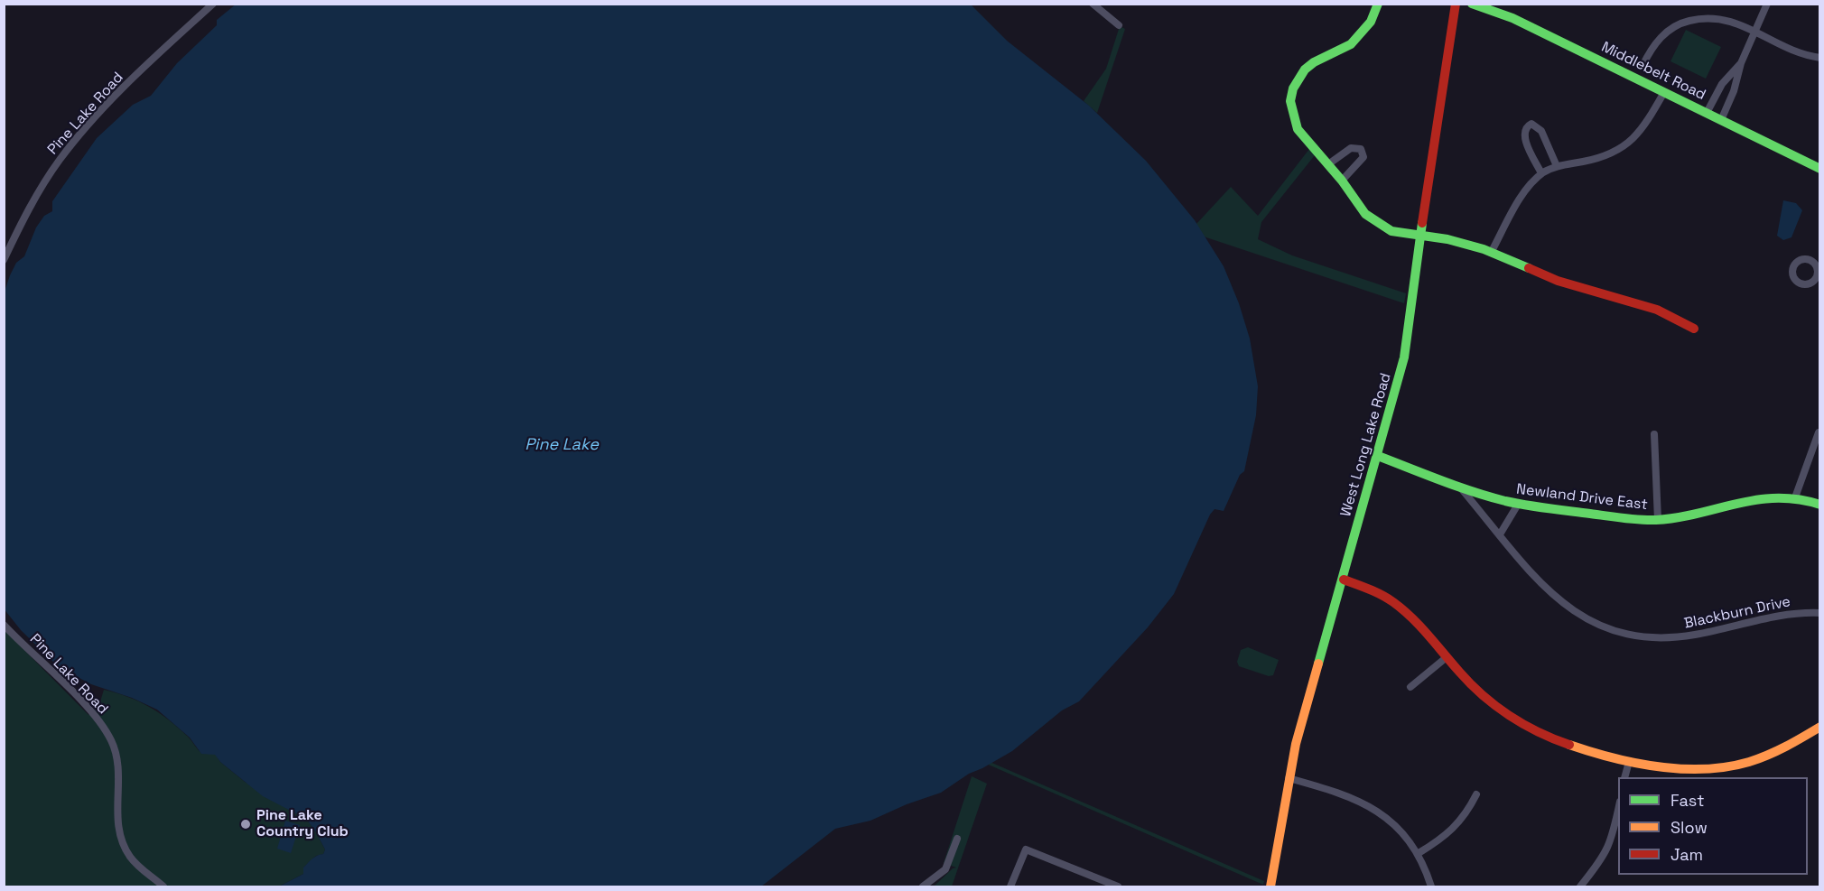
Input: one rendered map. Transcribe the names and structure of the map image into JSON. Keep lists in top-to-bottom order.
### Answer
{
  "streets": {
    "street": [
      "Middlebelt Road",
      "Pine Lake Road",
      "West Long Lake Road",
      "Newland Drive East",
      "Blackburn Drive"
    ]
  },
  "crossings": [
    ["West Long Lake Road", "Newland Drive East"],
    ["Newland Drive East", "Blackburn Drive"]
  ],
  "water": ["Pine Lake"],
  "places": ["Pine Lake Country Club"],
  "legend": ["Fast", "Slow", "Jam"]
}
